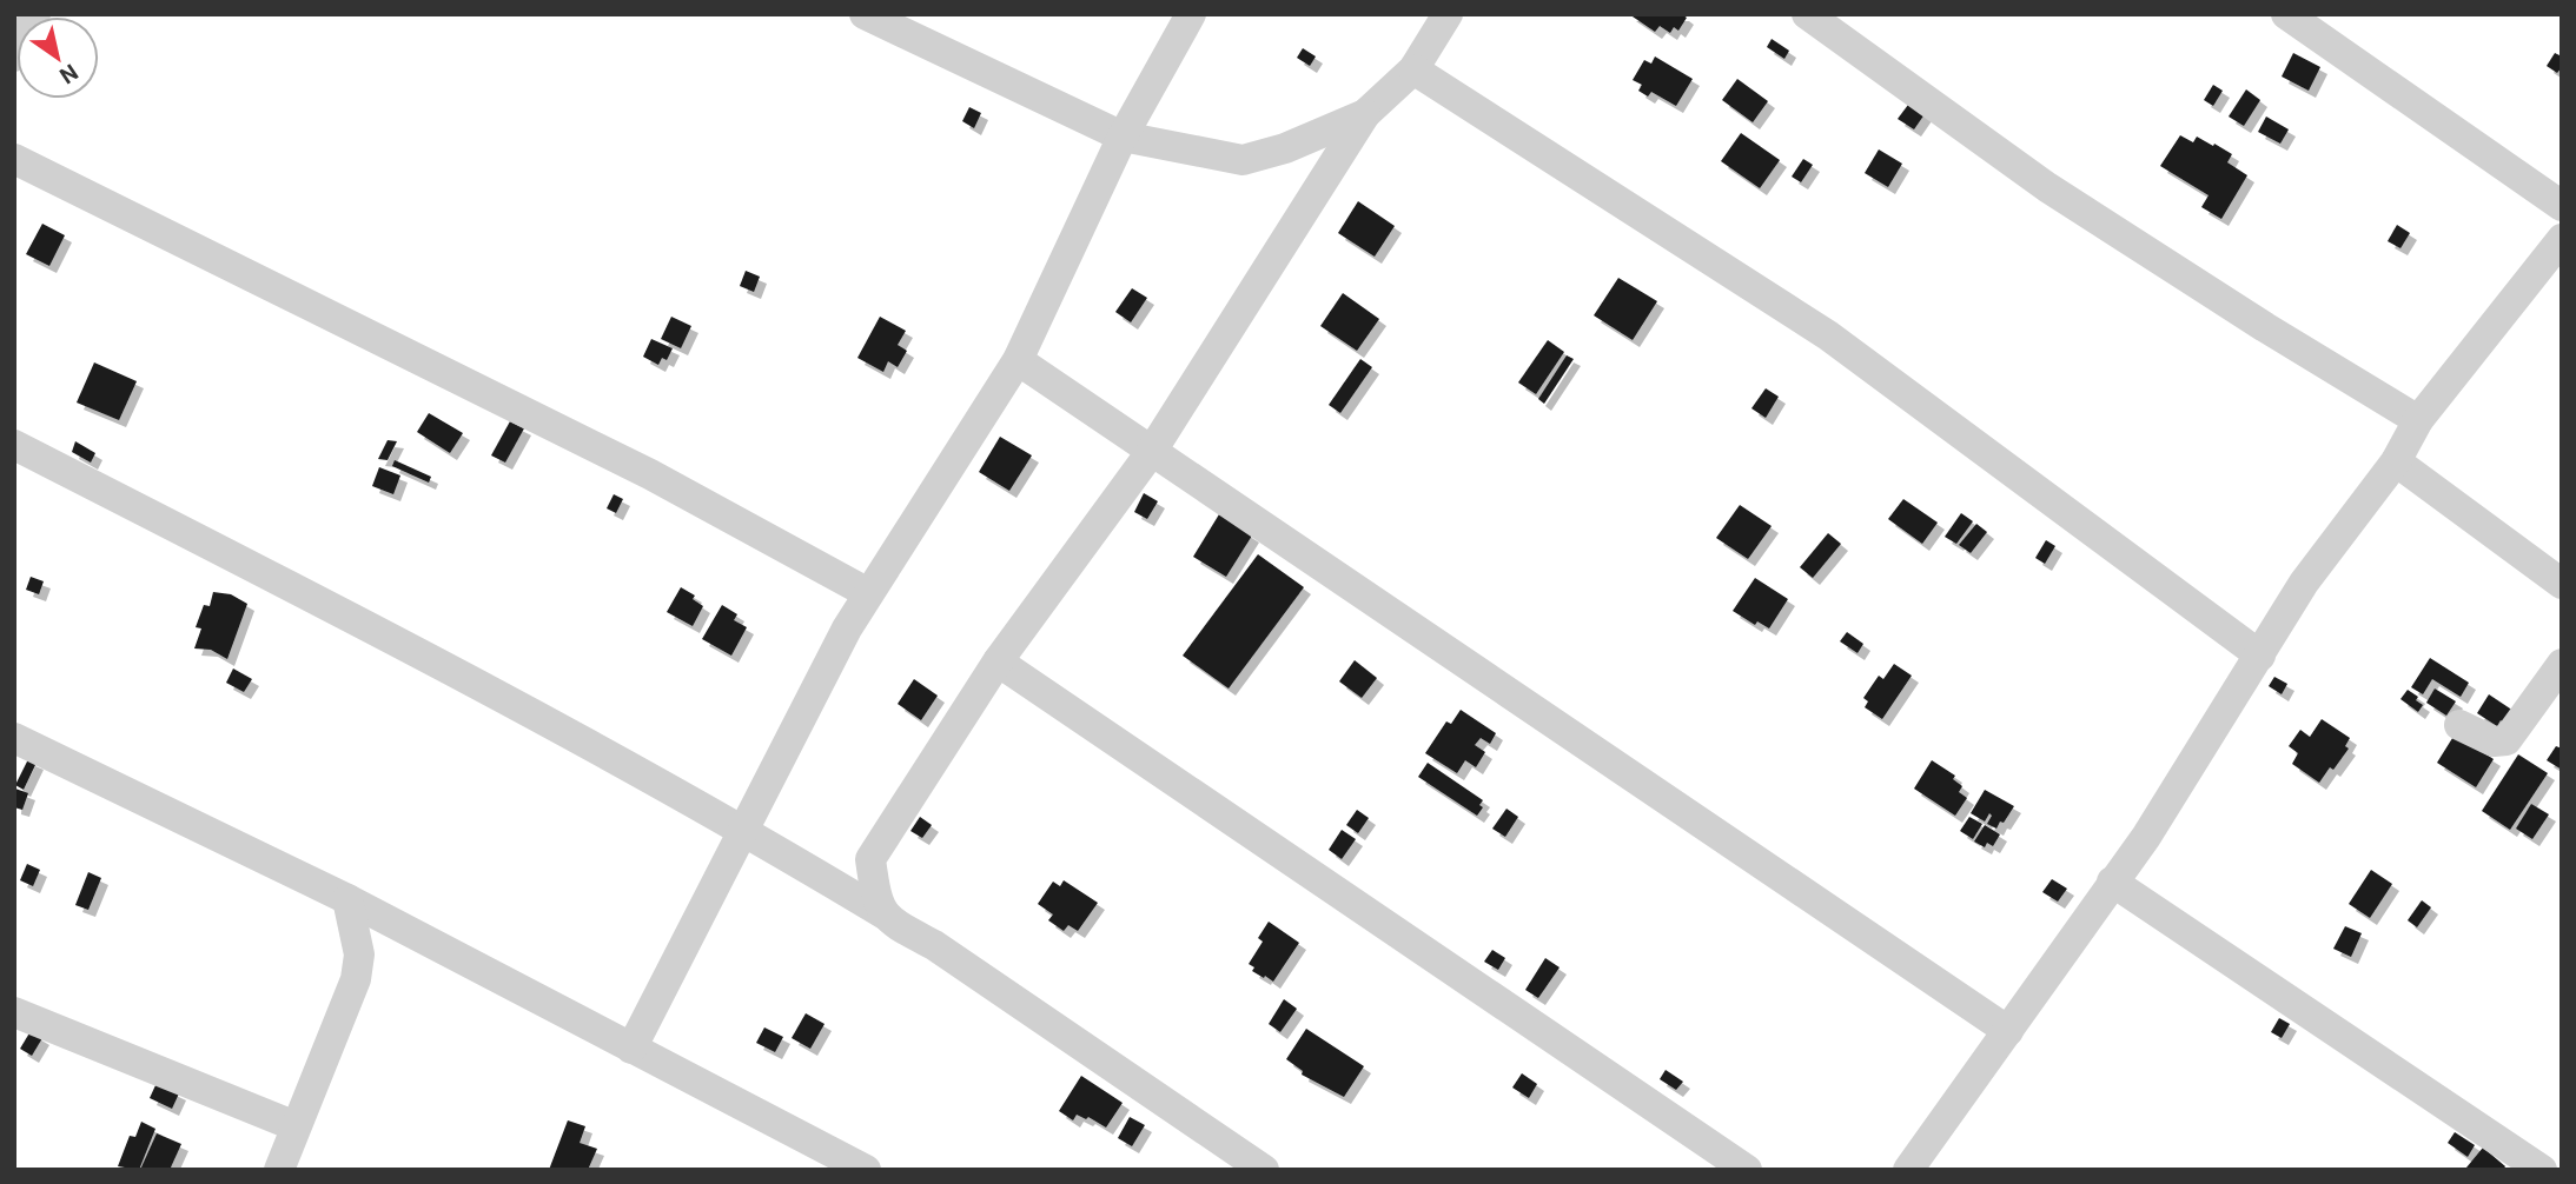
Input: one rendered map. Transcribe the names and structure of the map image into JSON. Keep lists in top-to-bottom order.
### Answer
{
  "north": "bottom right"
}
